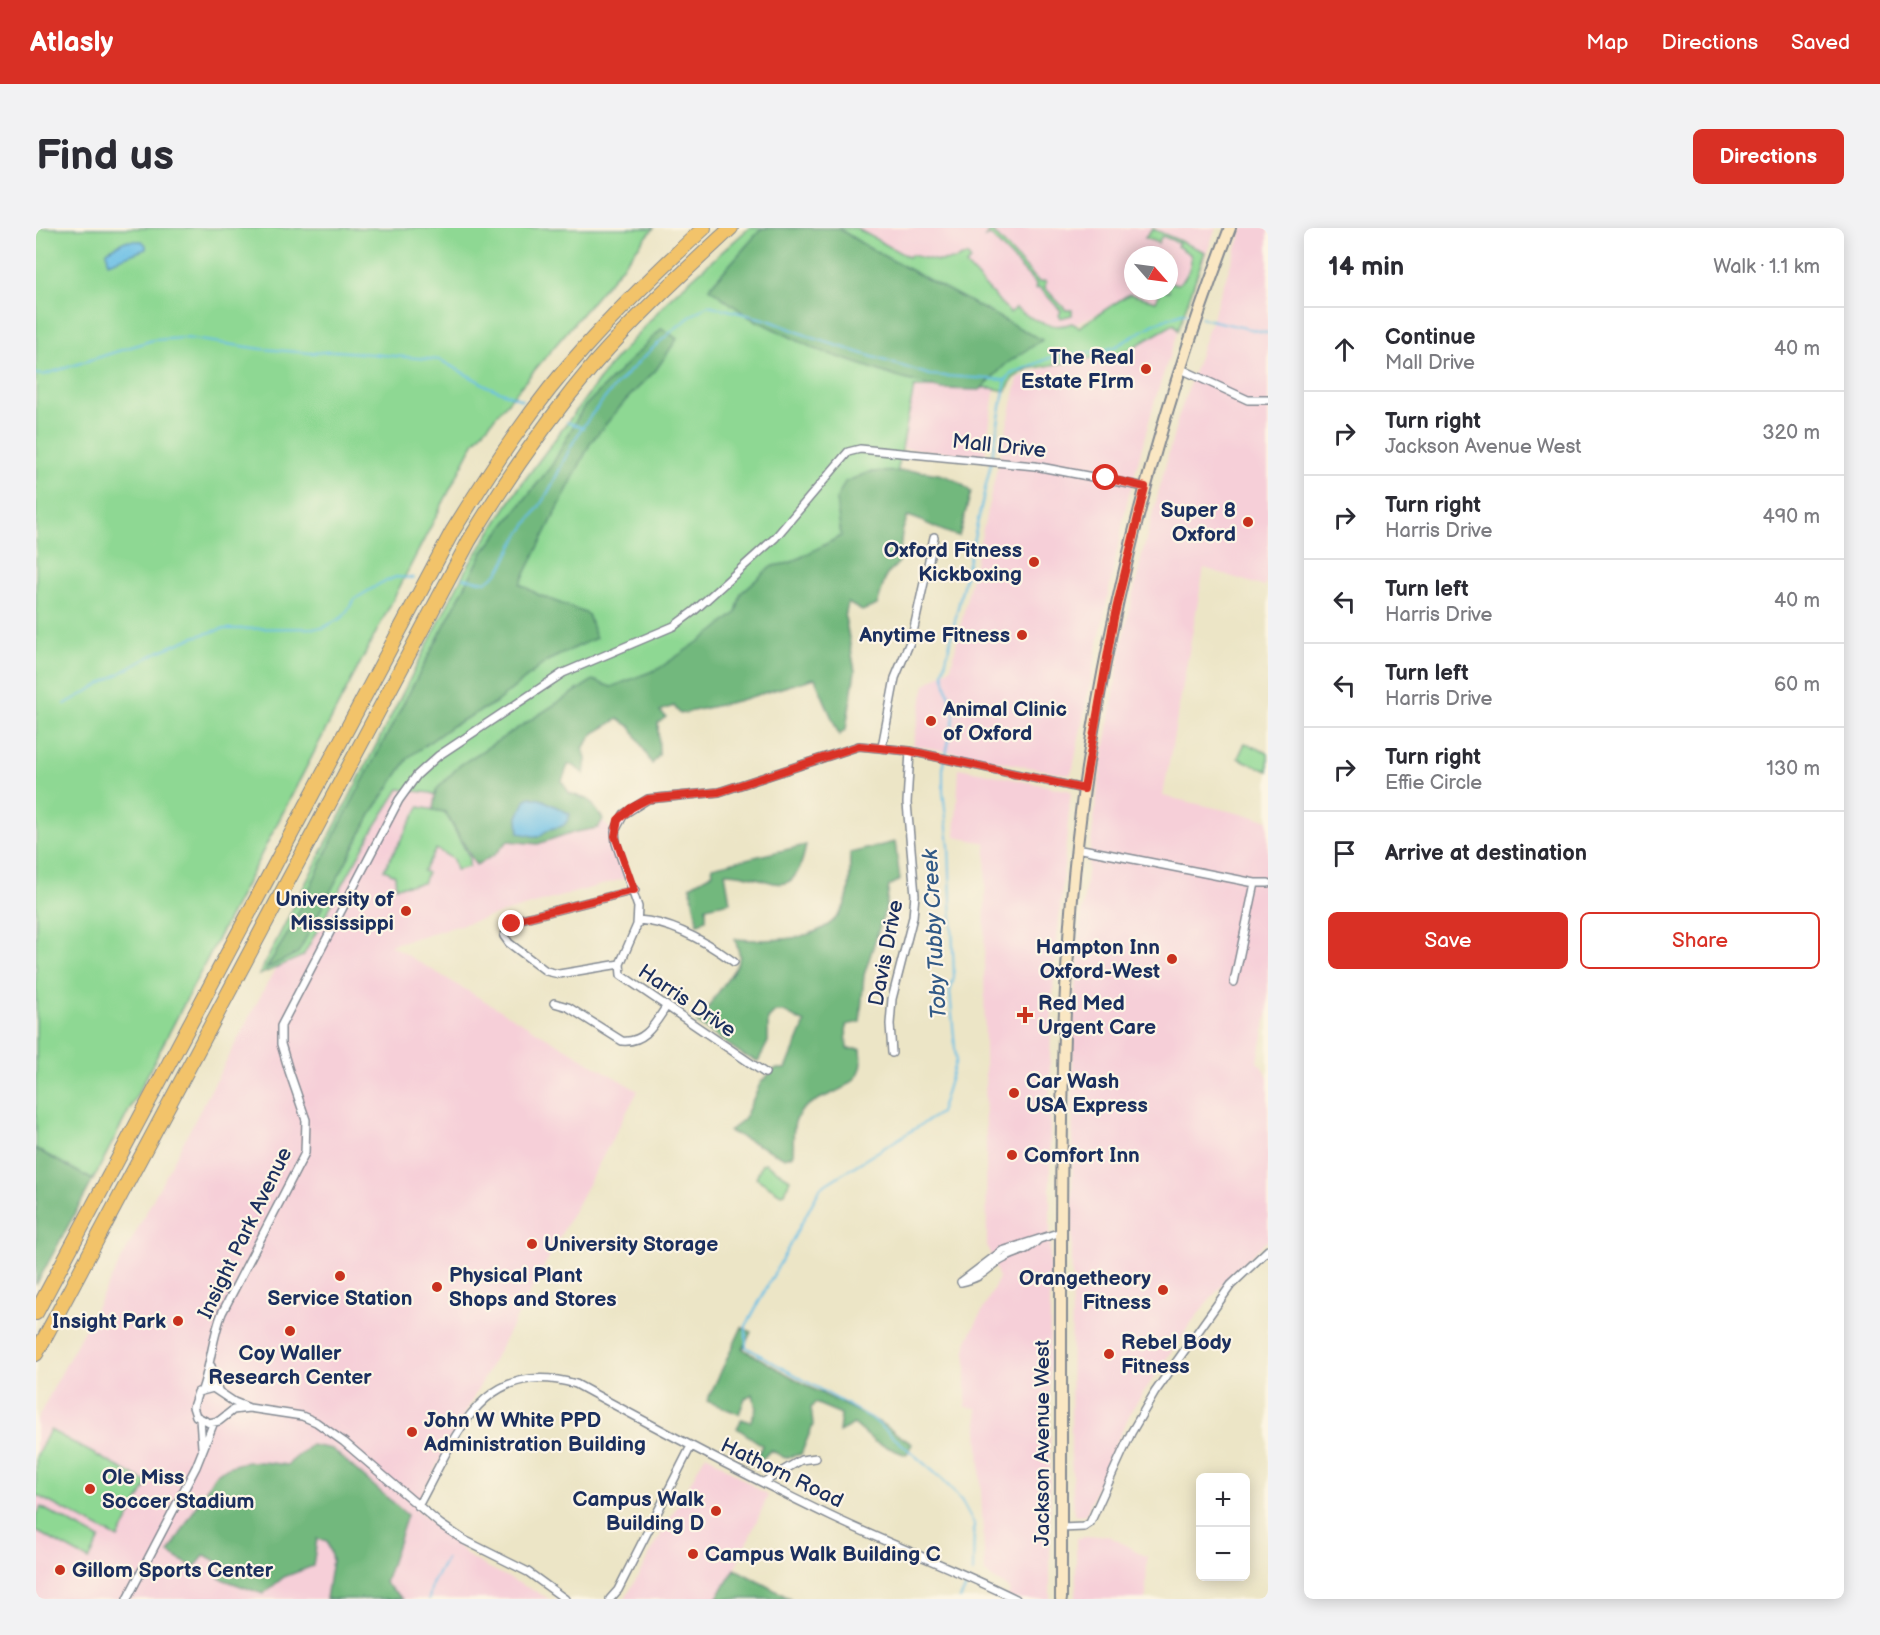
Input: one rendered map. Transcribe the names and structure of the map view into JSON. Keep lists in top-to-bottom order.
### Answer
{
  "streets": {
    "main road": ["Jackson Avenue West"],
    "street": [
      "Mall Drive",
      "Davis Drive",
      "Harris Drive",
      "Insight Park Avenue",
      "Hathorn Road"
    ]
  },
  "crossings": [
    ["Mall Drive", "Insight Park Avenue"],
    ["Mall Drive", "Jackson Avenue West"],
    ["Davis Drive", "Harris Drive"],
    ["Harris Drive", "Jackson Avenue West"]
  ],
  "water": ["Toby Tubby Creek"],
  "places": {
    "other": [
      "The Real Estate FIrm",
      "Super 8 Oxford",
      "Oxford Fitness Kickboxing",
      "Anytime Fitness",
      "Animal Clinic of Oxford",
      "University of Mississippi",
      "Hampton Inn Oxford-West",
      "Car Wash USA Express",
      "Comfort Inn",
      "University Storage",
      "Service Station",
      "Physical Plant Shops and Stores",
      "Orangetheory Fitness",
      "Insight Park",
      "Coy Waller Research Center",
      "Rebel Body Fitness",
      "John W White PPD Administration Building",
      "Ole Miss Soccer Stadium",
      "Campus Walk Building D",
      "Campus Walk Building C",
      "Gillom Sports Center"
    ],
    "health": ["Red Med Urgent Care"]
  },
  "north": "bottom right",
  "page": {
    "header": "Atlasly",
    "nav": ["Map", "Directions", "Saved"],
    "buttons": [
      "Directions",
      ["Save", "Share"]
    ],
    "title": "Find us",
    "heading": ["14 min", "Walk · 1.1 km"],
    "list": [
      ["Continue", "Mall Drive", "40 m"],
      ["Turn right", "Jackson Avenue West", "320 m"],
      ["Turn right", "Harris Drive", "490 m"],
      ["Turn left", "Harris Drive", "40 m"],
      ["Turn left", "Harris Drive", "60 m"],
      ["Turn right", "Effie Circle", "130 m"],
      "Arrive at destination"
    ],
    "map_buttons": ["+", "−"]
  }
}
